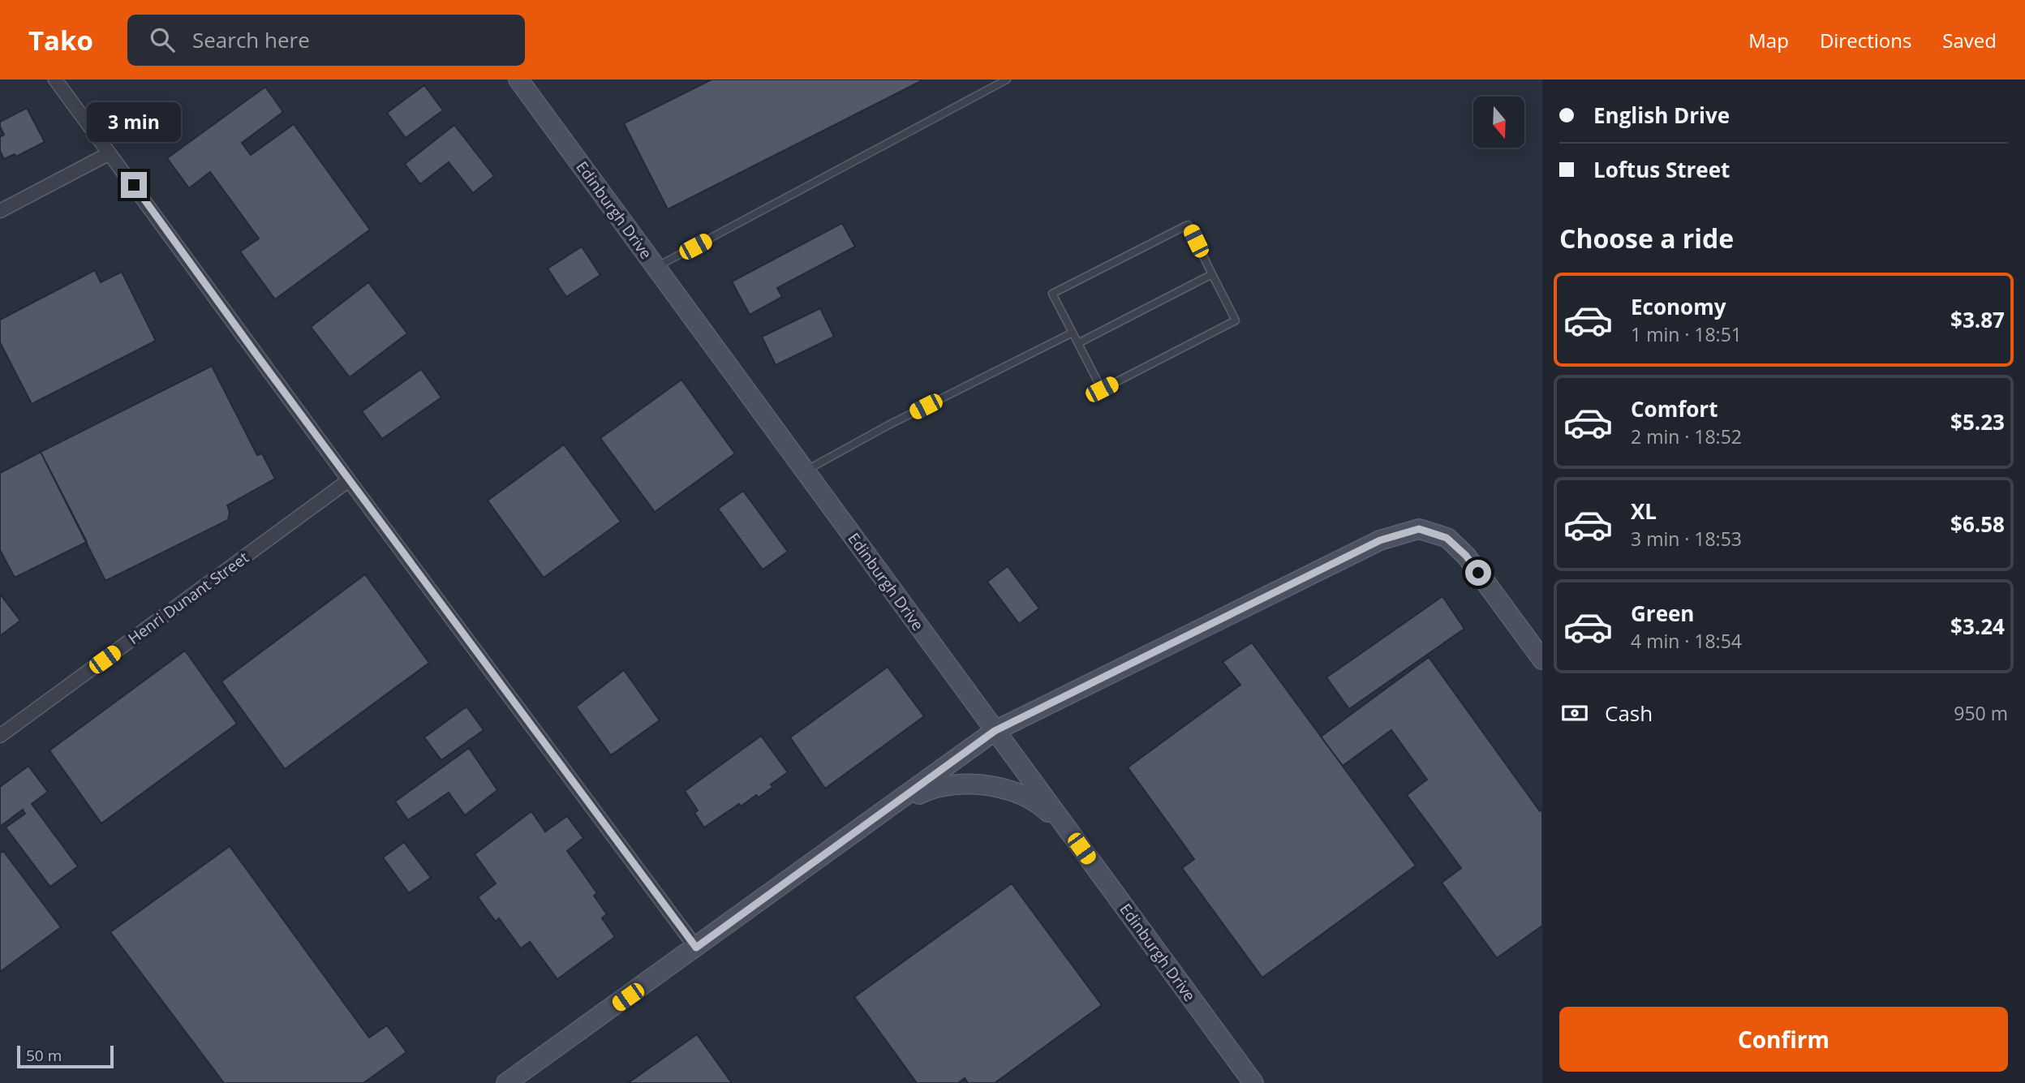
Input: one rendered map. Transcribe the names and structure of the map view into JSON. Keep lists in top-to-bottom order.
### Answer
{
  "streets": {
    "street": ["Edinburgh Drive", "Henri Dunant Street"]
  },
  "scale_bar": "50 m",
  "north": "bottom",
  "page": {
    "header": "Tako",
    "search": "Search here",
    "nav": ["Map", "Directions", "Saved"],
    "banner": ["English Drive", "Loftus Street"],
    "bubble": "3 min",
    "heading": "Choose a ride",
    "list": [
      {
        "name": "Economy",
        "note": "1 min · 18:51",
        "value": "$3.87"
      },
      {
        "name": "Comfort",
        "note": "2 min · 18:52",
        "value": "$5.23"
      },
      {
        "name": "XL",
        "note": "3 min · 18:53",
        "value": "$6.58"
      },
      {
        "name": "Green",
        "note": "4 min · 18:54",
        "value": "$3.24"
      }
    ],
    "pay": ["Cash", "950 m"],
    "buttons": "Confirm",
    "scale": "50 m"
  }
}
